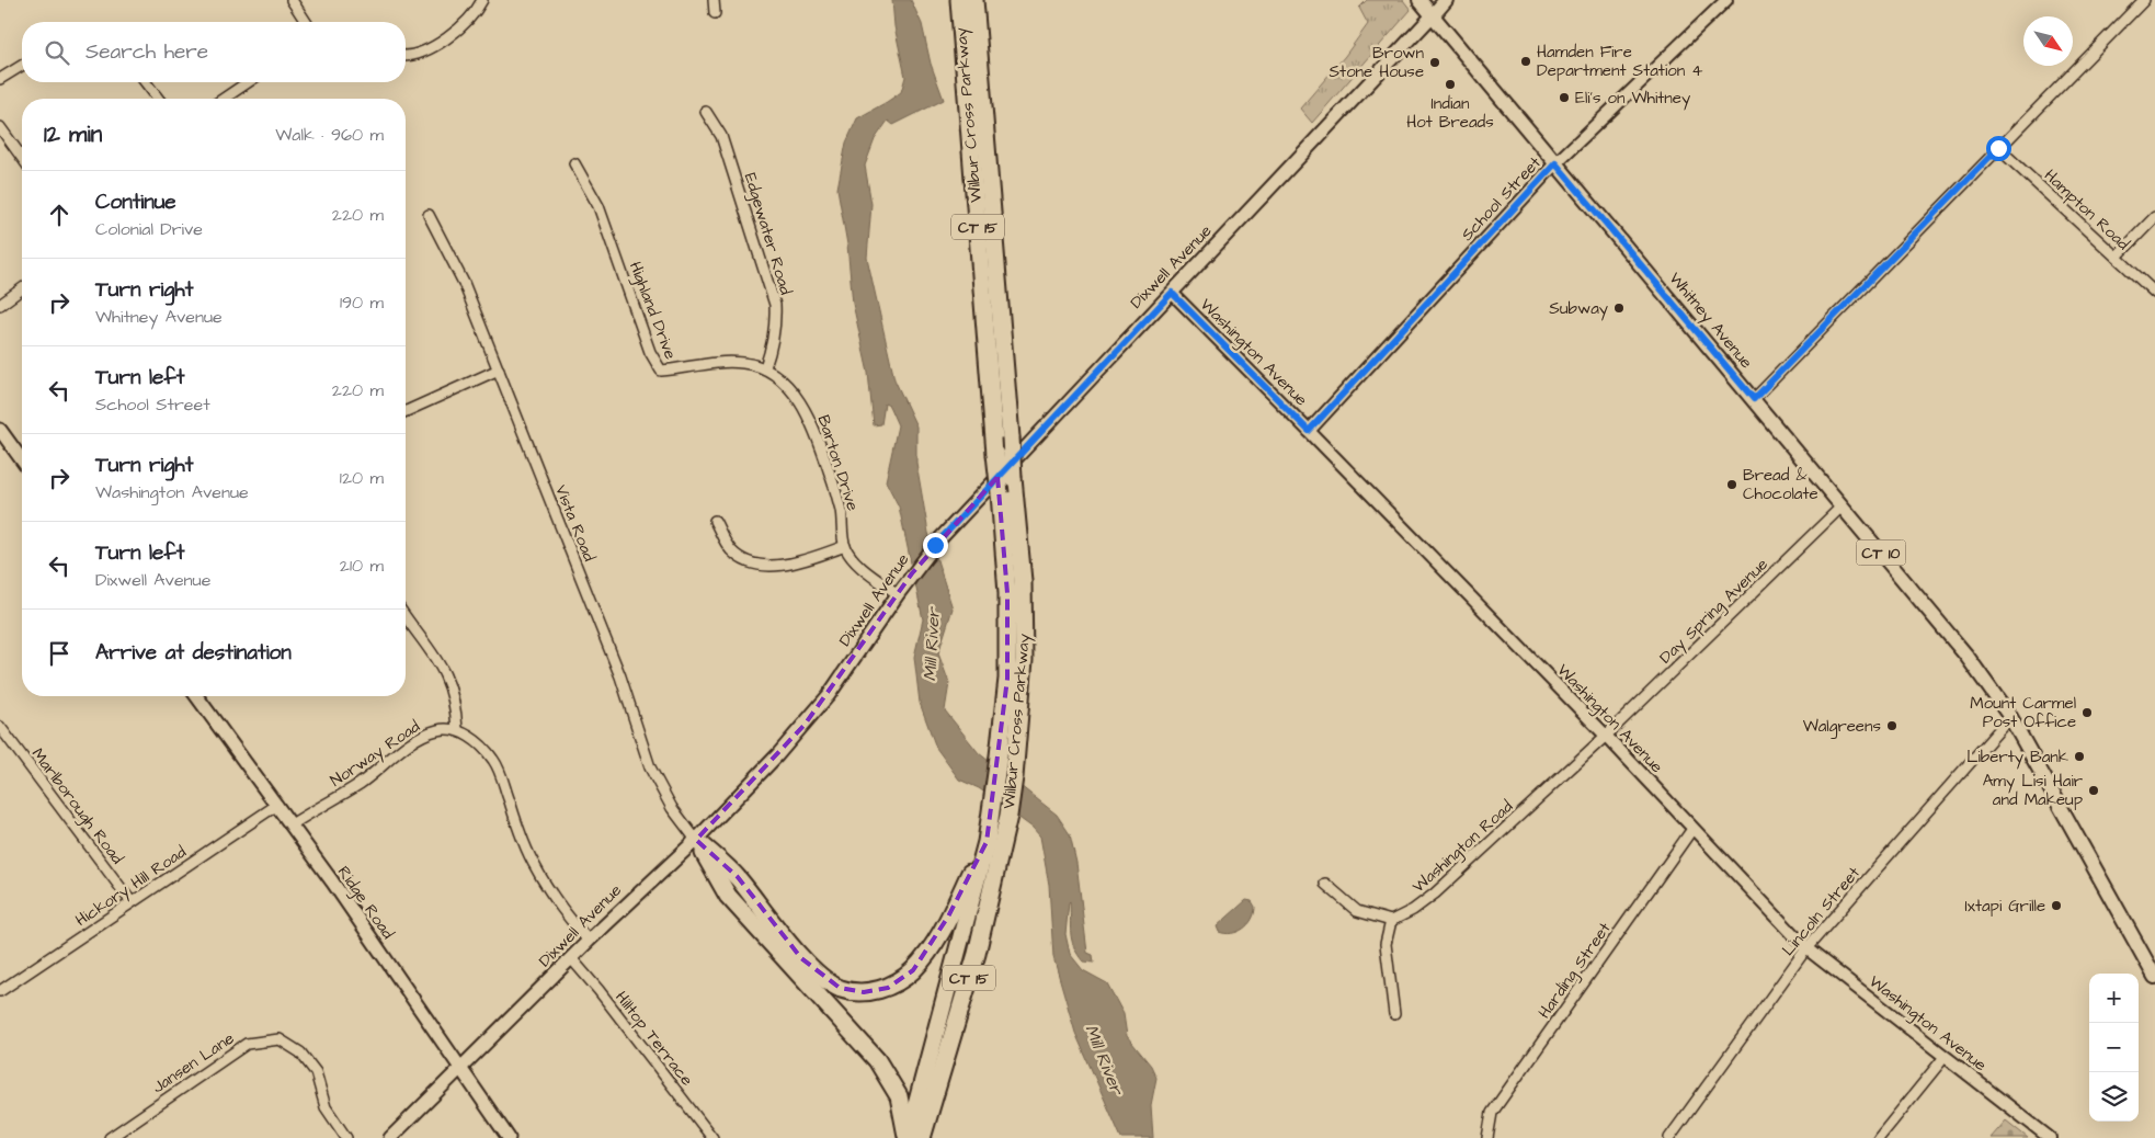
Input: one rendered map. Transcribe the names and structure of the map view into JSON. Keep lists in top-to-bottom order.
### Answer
{
  "streets": {
    "highway": ["Wilbur Cross Parkway", "CT 15"],
    "main road": [
      "Dixwell Avenue",
      "Whitney Avenue",
      "CT 10",
      "Ridge Road"
    ],
    "street": [
      "School Street",
      "Hampton Road",
      "Edgewater Road",
      "Highland Drive",
      "Washington Avenue",
      "Barton Drive",
      "Vista Road",
      "Day Spring Avenue",
      "Norway Road",
      "Marlborough Road",
      "Washington Road",
      "Hickory Hill Road",
      "Lincoln Street",
      "Harding Street",
      "Hilltop Terrace",
      "Jansen Lane"
    ]
  },
  "crossings": [
    ["School Street", "Whitney Avenue"],
    ["School Street", "Washington Avenue"],
    ["Edgewater Road", "Highland Drive"],
    ["Edgewater Road", "Barton Drive"],
    ["Dixwell Avenue", "Whitney Avenue"],
    ["Dixwell Avenue", "Washington Avenue"],
    ["Dixwell Avenue", "Vista Road"],
    ["Dixwell Avenue", "Ridge Road"],
    ["Dixwell Avenue", "Hilltop Terrace"],
    ["Highland Drive", "Barton Drive"],
    ["Whitney Avenue", "Day Spring Avenue"],
    ["Whitney Avenue", "Lincoln Street"],
    ["Washington Avenue", "Day Spring Avenue"],
    ["Washington Avenue", "Washington Road"],
    ["Washington Avenue", "Lincoln Street"],
    ["Washington Avenue", "Harding Street"],
    ["Day Spring Avenue", "Washington Road"],
    ["Norway Road", "Ridge Road"],
    ["Marlborough Road", "Hickory Hill Road"],
    ["Hickory Hill Road", "Ridge Road"]
  ],
  "water": ["Mill River"],
  "places": [
    "Hamden Fire Department Station 4",
    "Brown Stone House",
    "Indian Hot Breads",
    "Eli's on Whitney",
    "Subway",
    "Bread & Chocolate",
    "Mount Carmel Post Office",
    "Walgreens",
    "Liberty Bank",
    "Amy Lisi Hair and Makeup",
    "Ixtapi Grille"
  ],
  "north": "bottom right",
  "page": {
    "search": "Search here",
    "heading": ["12 min", "Walk · 960 m"],
    "list": [
      ["Continue", "Colonial Drive", "220 m"],
      ["Turn right", "Whitney Avenue", "190 m"],
      ["Turn left", "School Street", "220 m"],
      ["Turn right", "Washington Avenue", "120 m"],
      ["Turn left", "Dixwell Avenue", "210 m"],
      "Arrive at destination"
    ],
    "map_buttons": ["+", "−"]
  }
}
